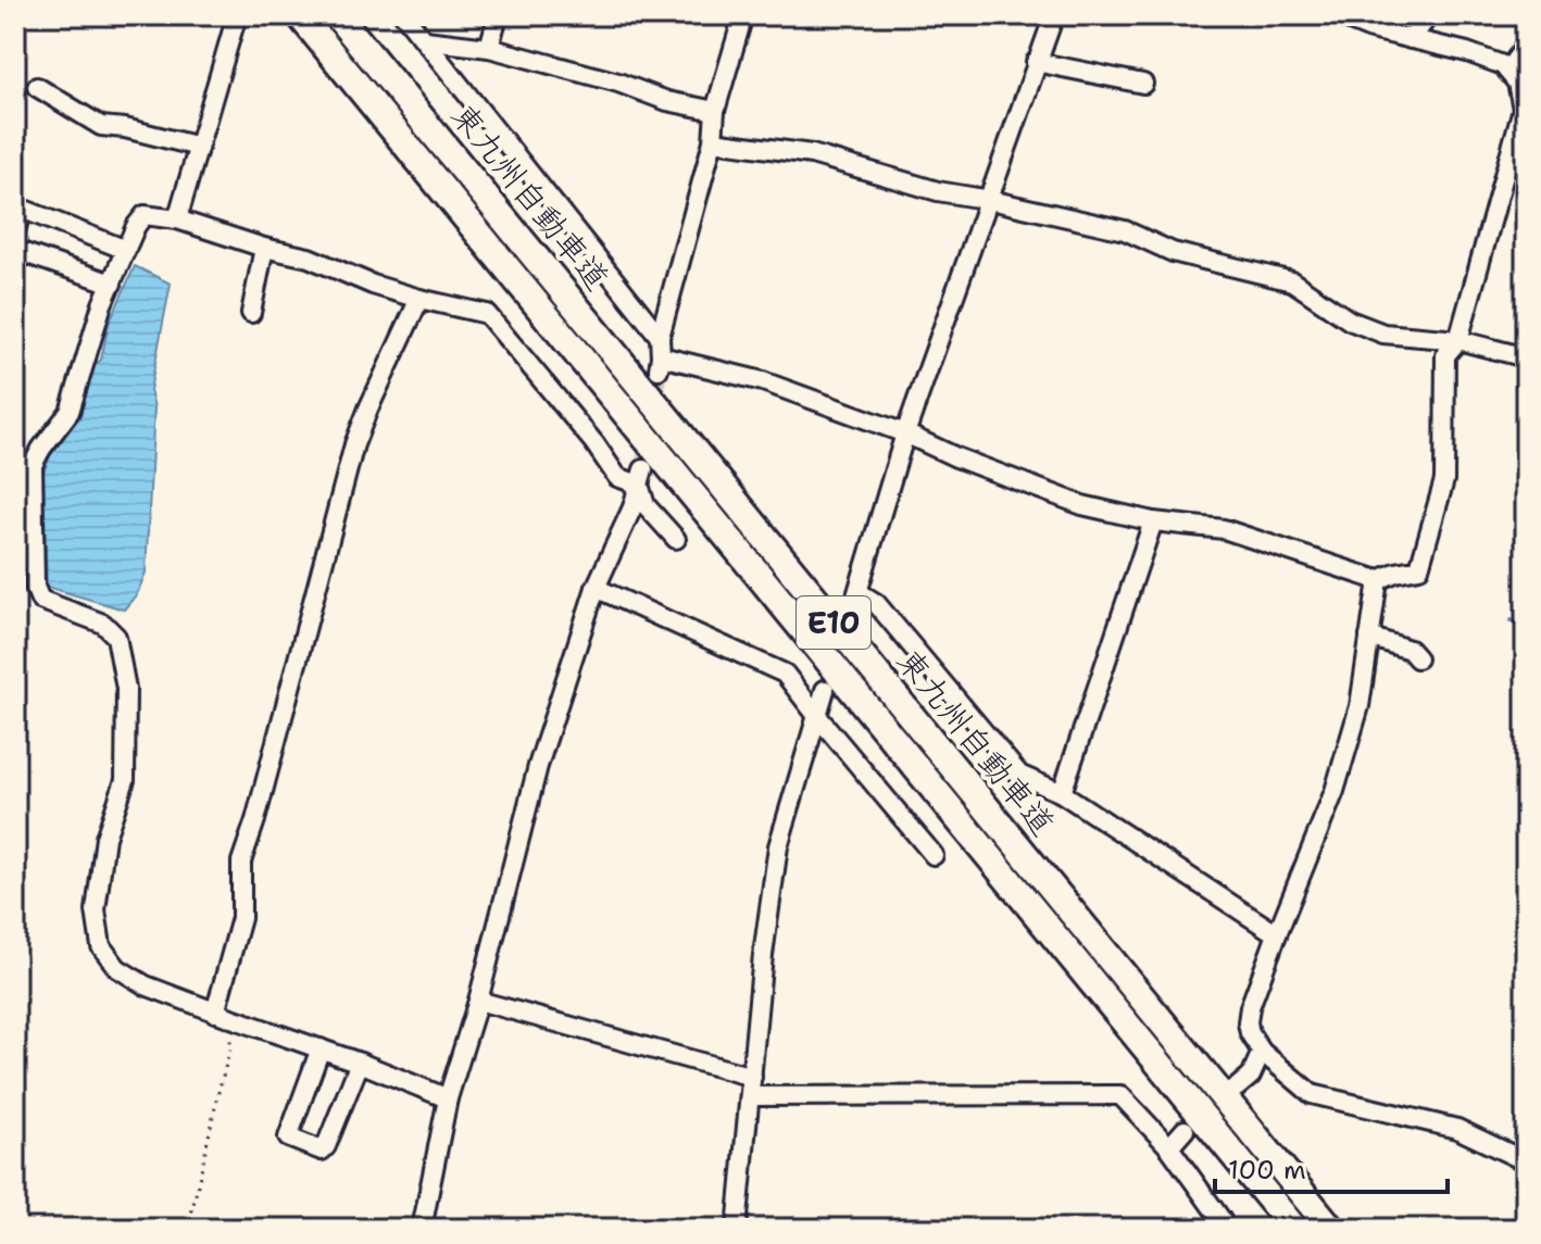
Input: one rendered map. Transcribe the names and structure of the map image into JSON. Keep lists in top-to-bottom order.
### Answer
{
  "streets": {
    "highway": ["東九州自動車道", "E10"]
  },
  "scale_bar": "100 m"
}
